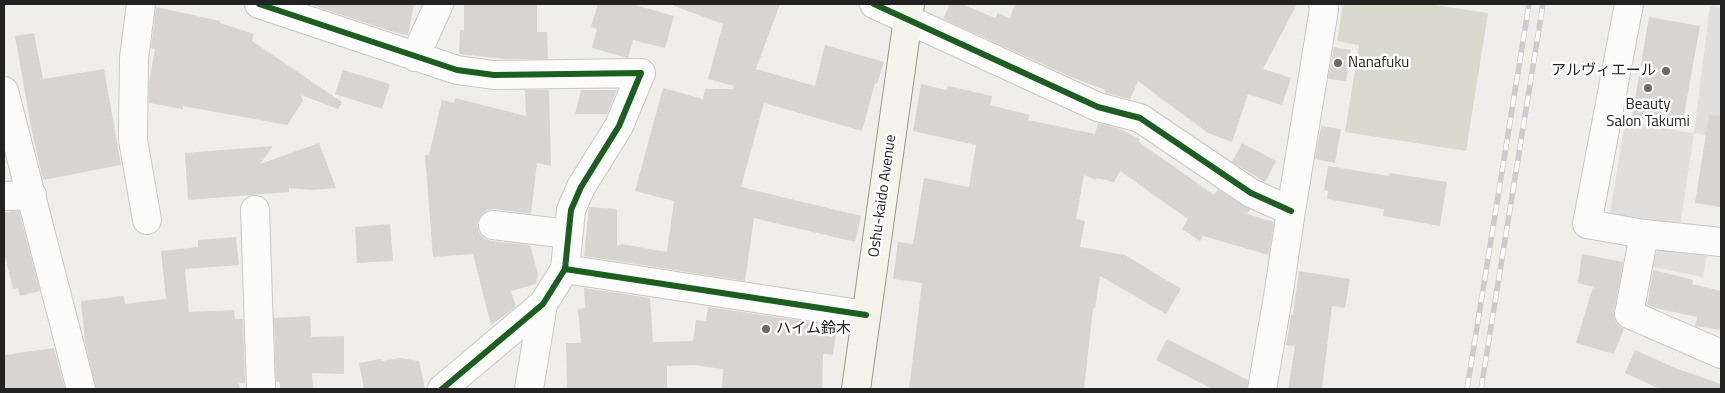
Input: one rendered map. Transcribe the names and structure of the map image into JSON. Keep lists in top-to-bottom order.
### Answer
{
  "streets": {
    "main road": ["Oshu-kaido Avenue"]
  },
  "places": [
    "Nanafuku",
    "アルヴィエール",
    "Beauty Salon Takumi",
    "ハイム鈴木"
  ]
}
